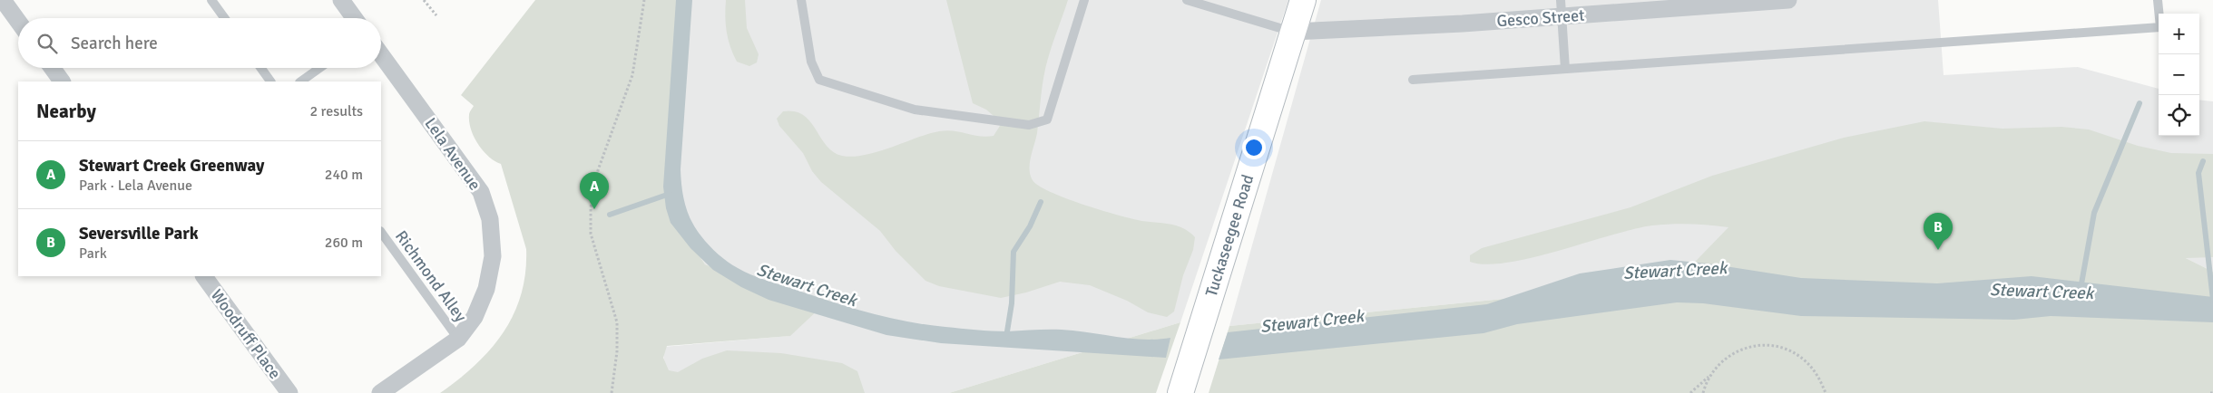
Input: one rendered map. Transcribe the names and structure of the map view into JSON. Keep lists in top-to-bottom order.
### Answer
{
  "streets": {
    "main road": ["Tuckaseegee Road"],
    "street": ["Gesco Street", "Lela Avenue", "Woodruff Place"],
    "lane": ["Richmond Alley"]
  },
  "crossings": [
    ["Gesco Street", "Tuckaseegee Road"],
    ["Lela Avenue", "Richmond Alley"]
  ],
  "water": ["Stewart Creek"],
  "page": {
    "map_buttons": ["+", "−"],
    "search": "Search here",
    "heading": ["Nearby", "2 results"],
    "list": [
      {
        "mark": "A",
        "name": "Stewart Creek Greenway",
        "note": "Park · Lela Avenue",
        "value": "240 m"
      },
      {
        "mark": "B",
        "name": "Seversville Park",
        "note": "Park",
        "value": "260 m"
      }
    ],
    "pins": ["A", "B"]
  }
}
